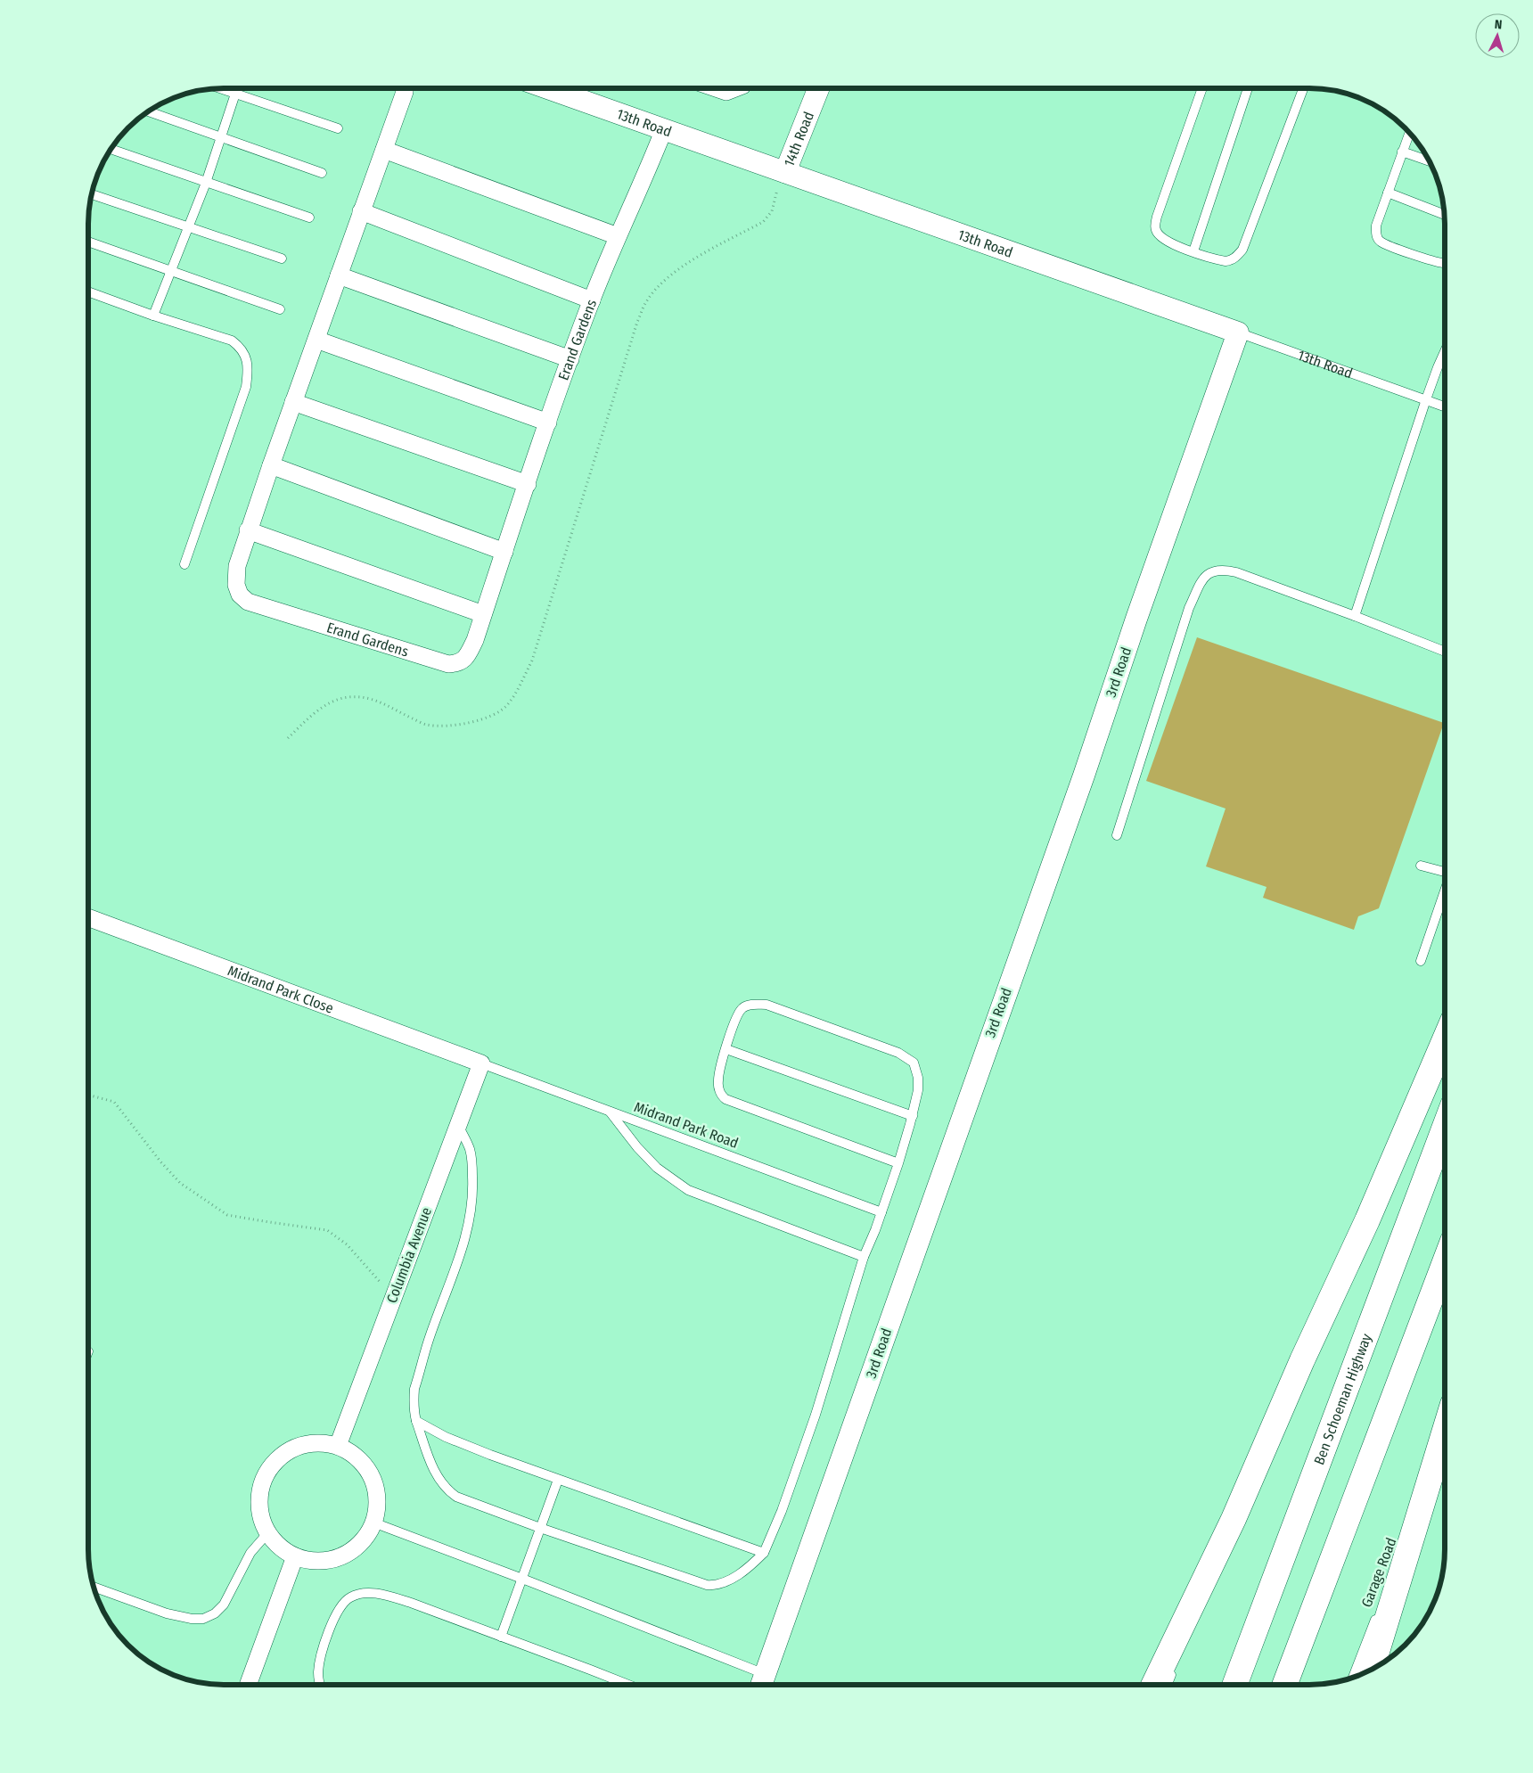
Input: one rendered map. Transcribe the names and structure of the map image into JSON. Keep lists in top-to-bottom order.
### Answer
{
  "streets": {
    "highway": ["Ben Schoeman Highway"],
    "street": [
      "13th Road",
      "14th Road",
      "Erand Gardens",
      "3rd Road",
      "Midrand Park Close",
      "Columbia Avenue"
    ],
    "lane": ["Midrand Park Road", "Garage Road"]
  },
  "crossings": [
    ["13th Road", "14th Road"],
    ["13th Road", "Erand Gardens"],
    ["13th Road", "3rd Road"],
    ["Midrand Park Close", "Midrand Park Road"],
    ["Midrand Park Close", "Columbia Avenue"],
    ["Midrand Park Road", "Columbia Avenue"]
  ],
  "north": "top"
}
